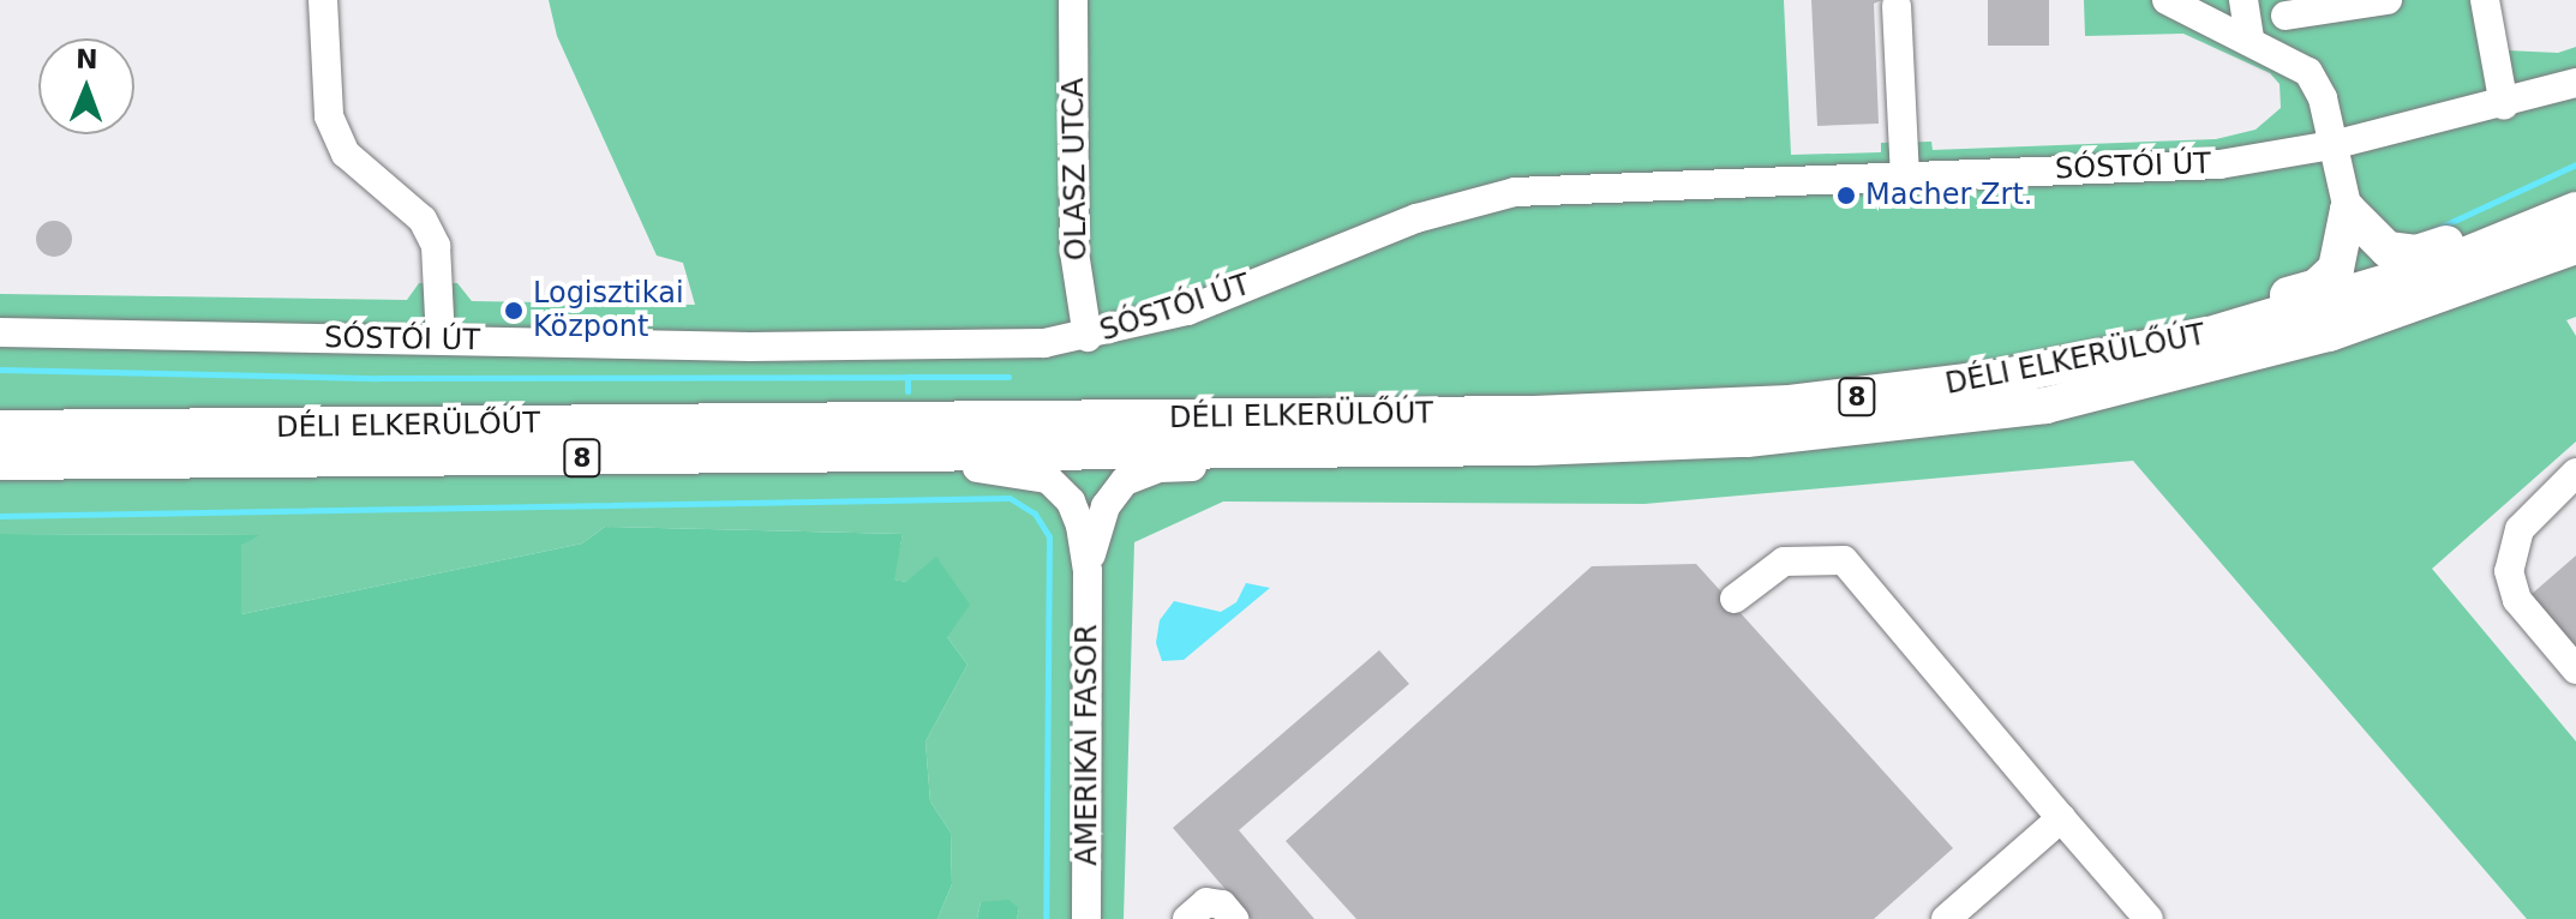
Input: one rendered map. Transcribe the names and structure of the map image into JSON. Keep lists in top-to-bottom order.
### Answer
{
  "streets": {
    "main road": ["DÉLI ELKERÜLŐÚT", "8"],
    "street": ["SÓSTÓI ÚT", "OLASZ UTCA", "AMERIKAI FASOR"]
  },
  "crossings": [
    ["SÓSTÓI ÚT", "OLASZ UTCA"]
  ],
  "places": ["Macher Zrt.", "Logisztikai Központ"],
  "north": "top"
}
